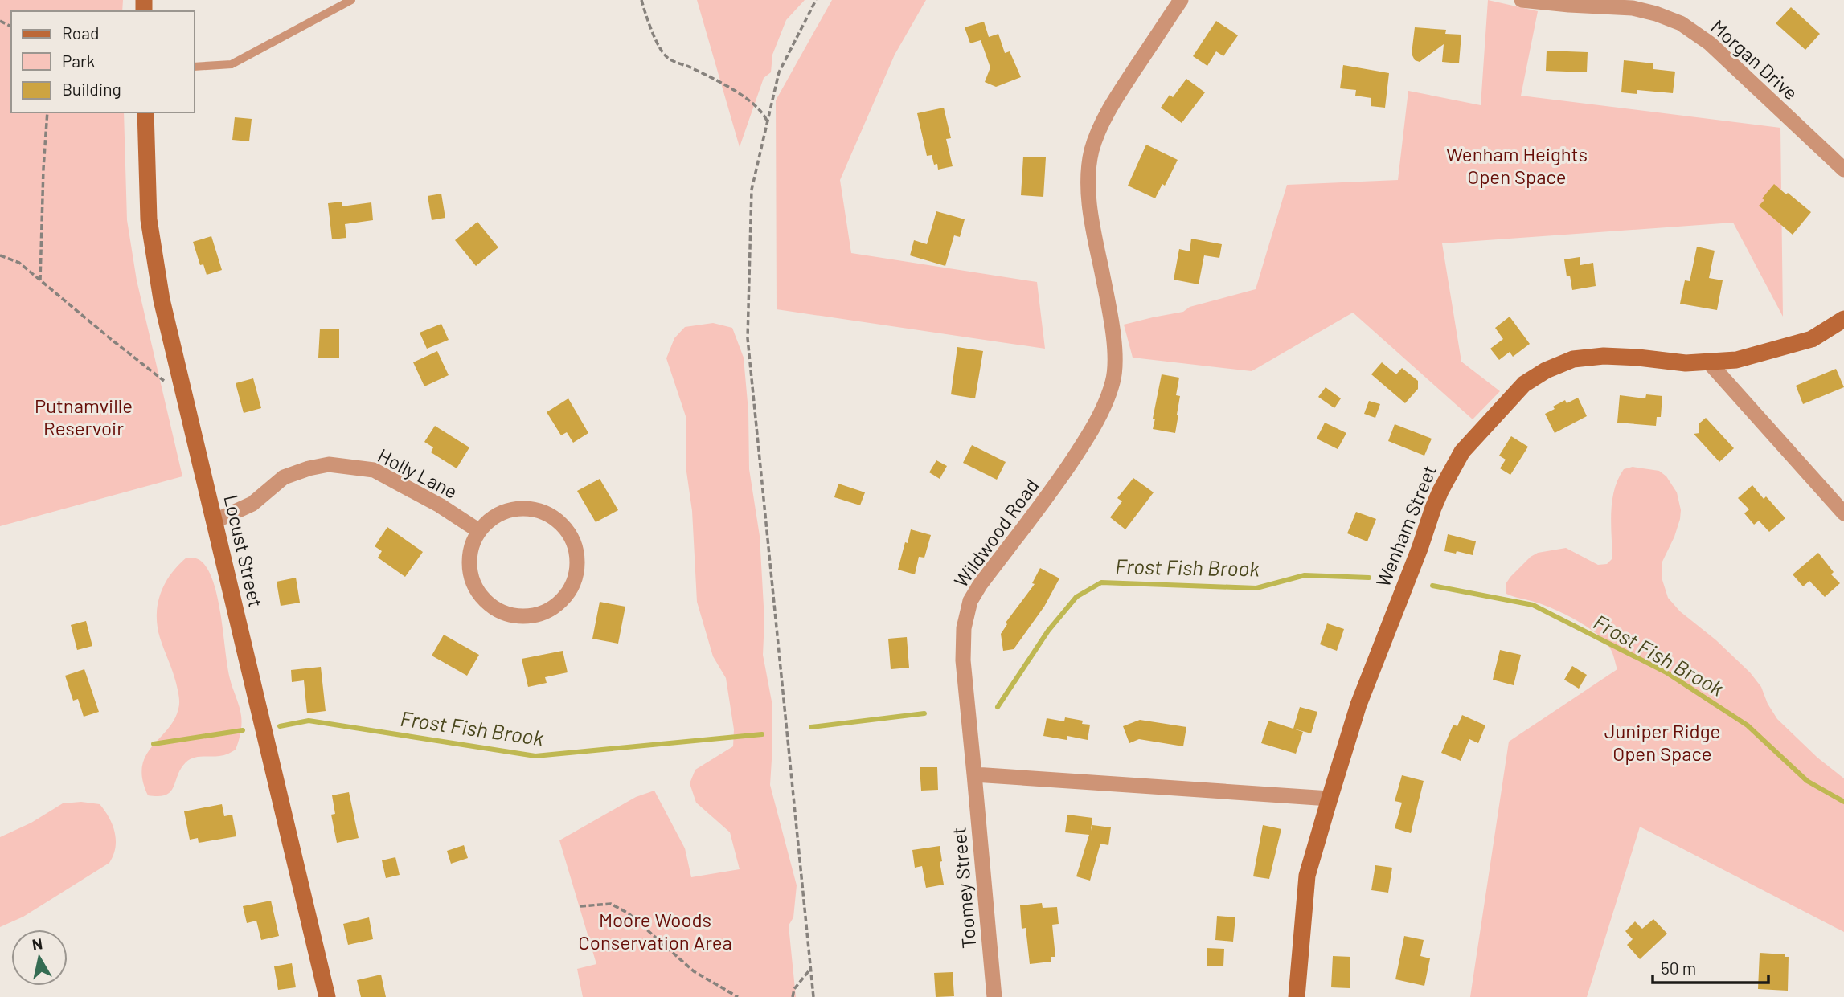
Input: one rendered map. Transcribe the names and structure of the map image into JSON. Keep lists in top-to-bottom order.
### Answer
{
  "streets": {
    "main road": ["Wenham Street", "Locust Street"],
    "street": [
      "Morgan Drive",
      "Holly Lane",
      "Wildwood Road",
      "Toomey Street"
    ]
  },
  "crossings": [
    ["Holly Lane", "Locust Street"],
    ["Wildwood Road", "Toomey Street"]
  ],
  "water": ["Frost Fish Brook"],
  "parks": [
    "Wenham Heights Open Space",
    "Putnamville Reservoir",
    "Juniper Ridge Open Space",
    "Moore Woods Conservation Area"
  ],
  "legend": ["Road", "Park", "Building"],
  "scale_bar": "50 m",
  "north": "top"
}
